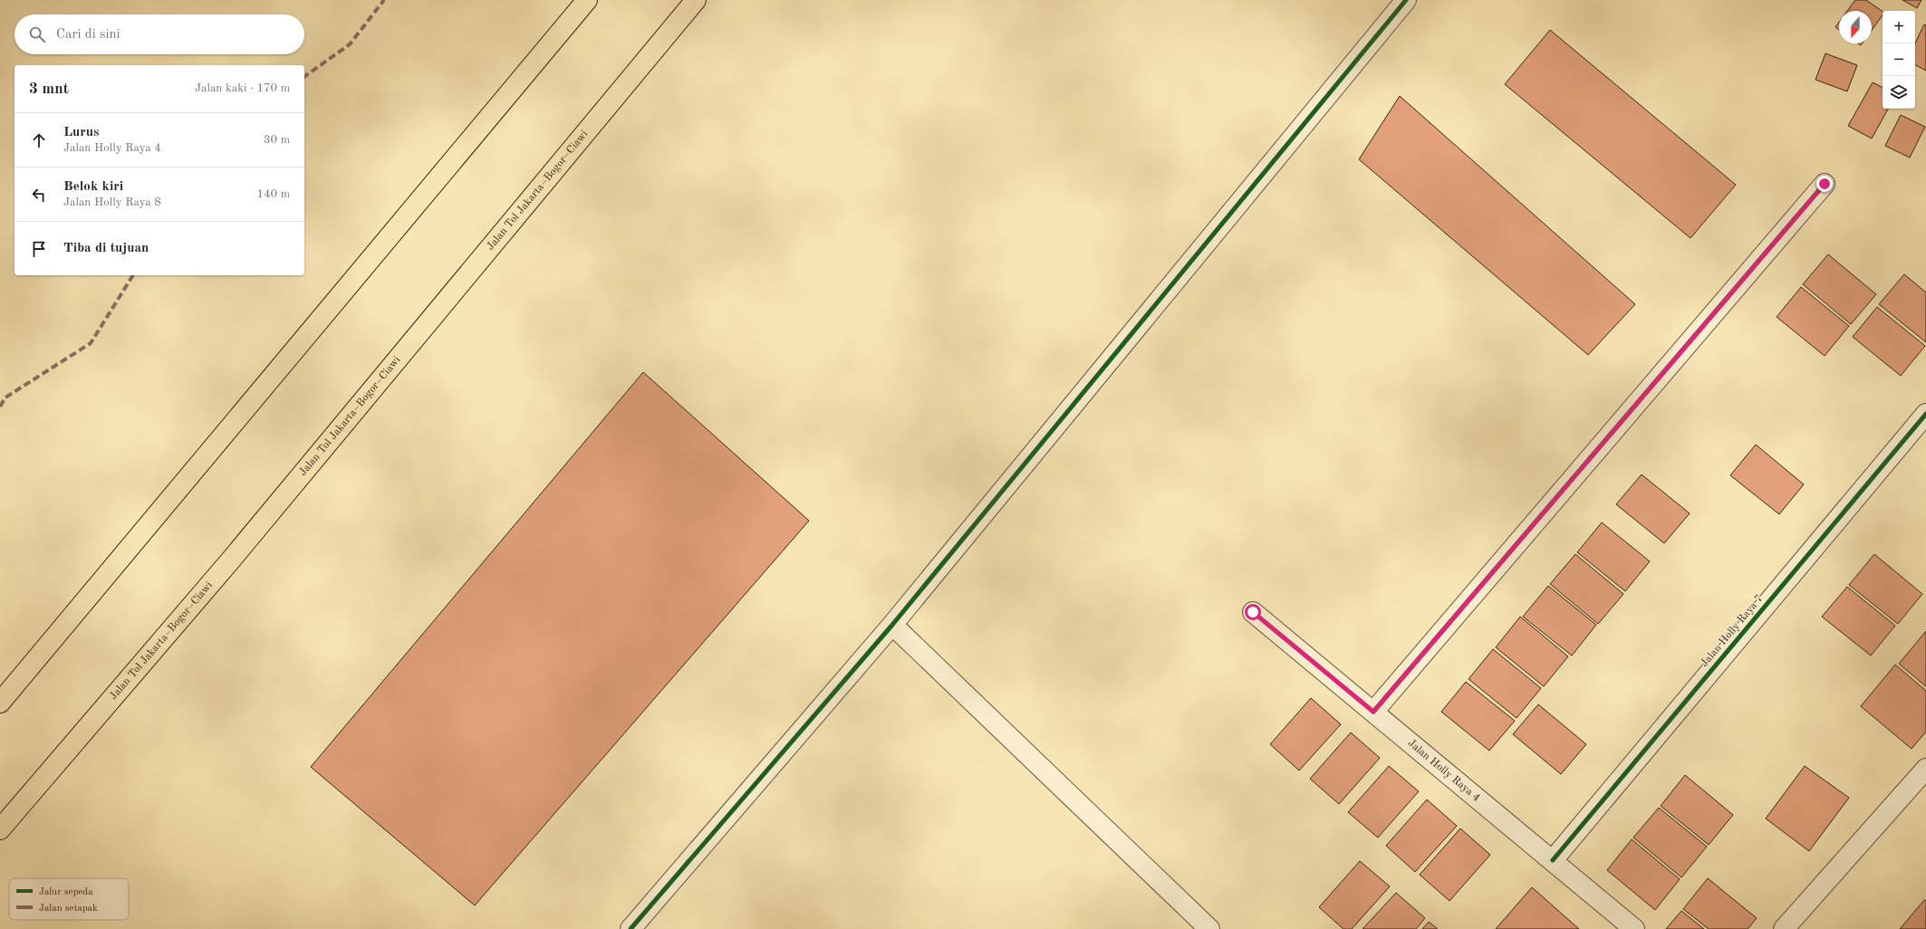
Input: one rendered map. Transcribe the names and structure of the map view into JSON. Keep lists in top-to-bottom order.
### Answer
{
  "streets": {
    "highway": ["Jalan Tol Jakarta–Bogor–Ciawi"],
    "street": ["Jalan Holly Raya 7", "Jalan Holly Raya 4"]
  },
  "crossings": [
    ["Jalan Holly Raya 7", "Jalan Holly Raya 4"]
  ],
  "legend": ["Jalur sepeda", "Jalan setapak"],
  "north": "bottom",
  "page": {
    "map_buttons": ["+", "−"],
    "search": "Cari di sini",
    "heading": ["3 mnt", "Jalan kaki · 170 m"],
    "list": [
      ["Lurus", "Jalan Holly Raya 4", "30 m"],
      ["Belok kiri", "Jalan Holly Raya 8", "140 m"],
      "Tiba di tujuan"
    ]
  }
}
